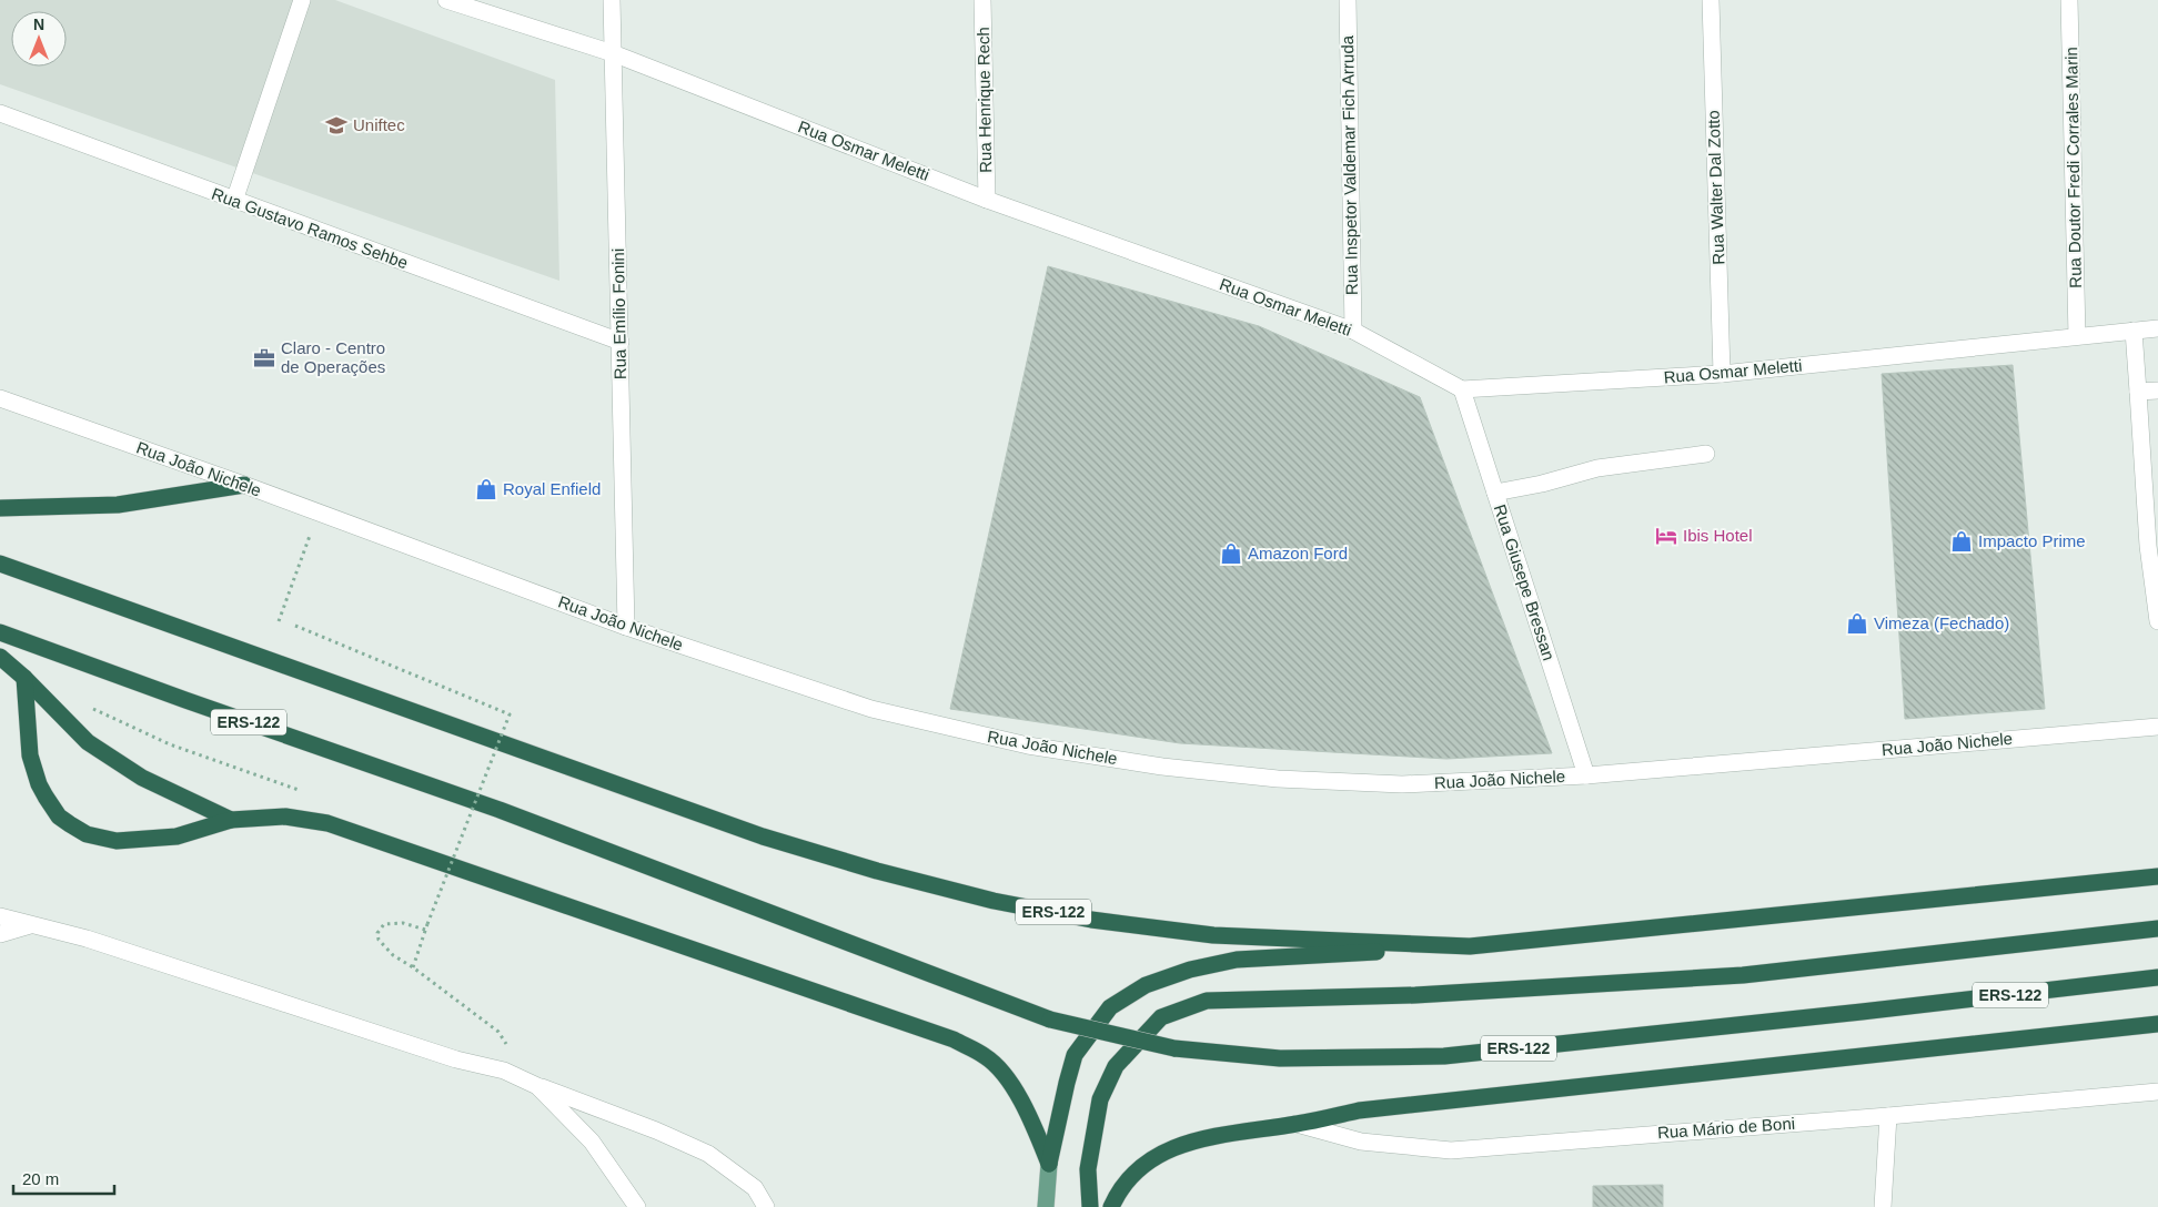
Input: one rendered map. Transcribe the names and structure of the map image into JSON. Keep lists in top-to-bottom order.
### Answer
{
  "streets": {
    "highway": ["ERS-122"],
    "street": [
      "Rua Henrique Rech",
      "Rua Osmar Meletti",
      "Rua Inspetor Valdemar Fich Arruda",
      "Rua Doutor Fredi Corrales Marin",
      "Rua Walter Dal Zotto",
      "Rua Gustavo Ramos Sehbe",
      "Rua Emílio Fonini",
      "Rua João Nichele",
      "Rua Giusepe Bressan",
      "Rua Mário de Boni"
    ]
  },
  "crossings": [
    ["Rua Henrique Rech", "Rua Osmar Meletti"],
    ["Rua Osmar Meletti", "Rua Inspetor Valdemar Fich Arruda"],
    ["Rua Osmar Meletti", "Rua Doutor Fredi Corrales Marin"],
    ["Rua Osmar Meletti", "Rua Walter Dal Zotto"],
    ["Rua Osmar Meletti", "Rua Emílio Fonini"],
    ["Rua Osmar Meletti", "Rua Giusepe Bressan"],
    ["Rua Gustavo Ramos Sehbe", "Rua Emílio Fonini"],
    ["Rua Emílio Fonini", "Rua João Nichele"],
    ["Rua João Nichele", "Rua Giusepe Bressan"]
  ],
  "places": {
    "school or university": ["Uniftec"],
    "office": ["Claro - Centro de Operações"],
    "shop": [
      "Royal Enfield",
      "Impacto Prime",
      "Amazon Ford",
      "Vimeza (Fechado)"
    ],
    "hotel": ["Ibis Hotel"]
  },
  "scale_bar": "20 m",
  "north": "top"
}
